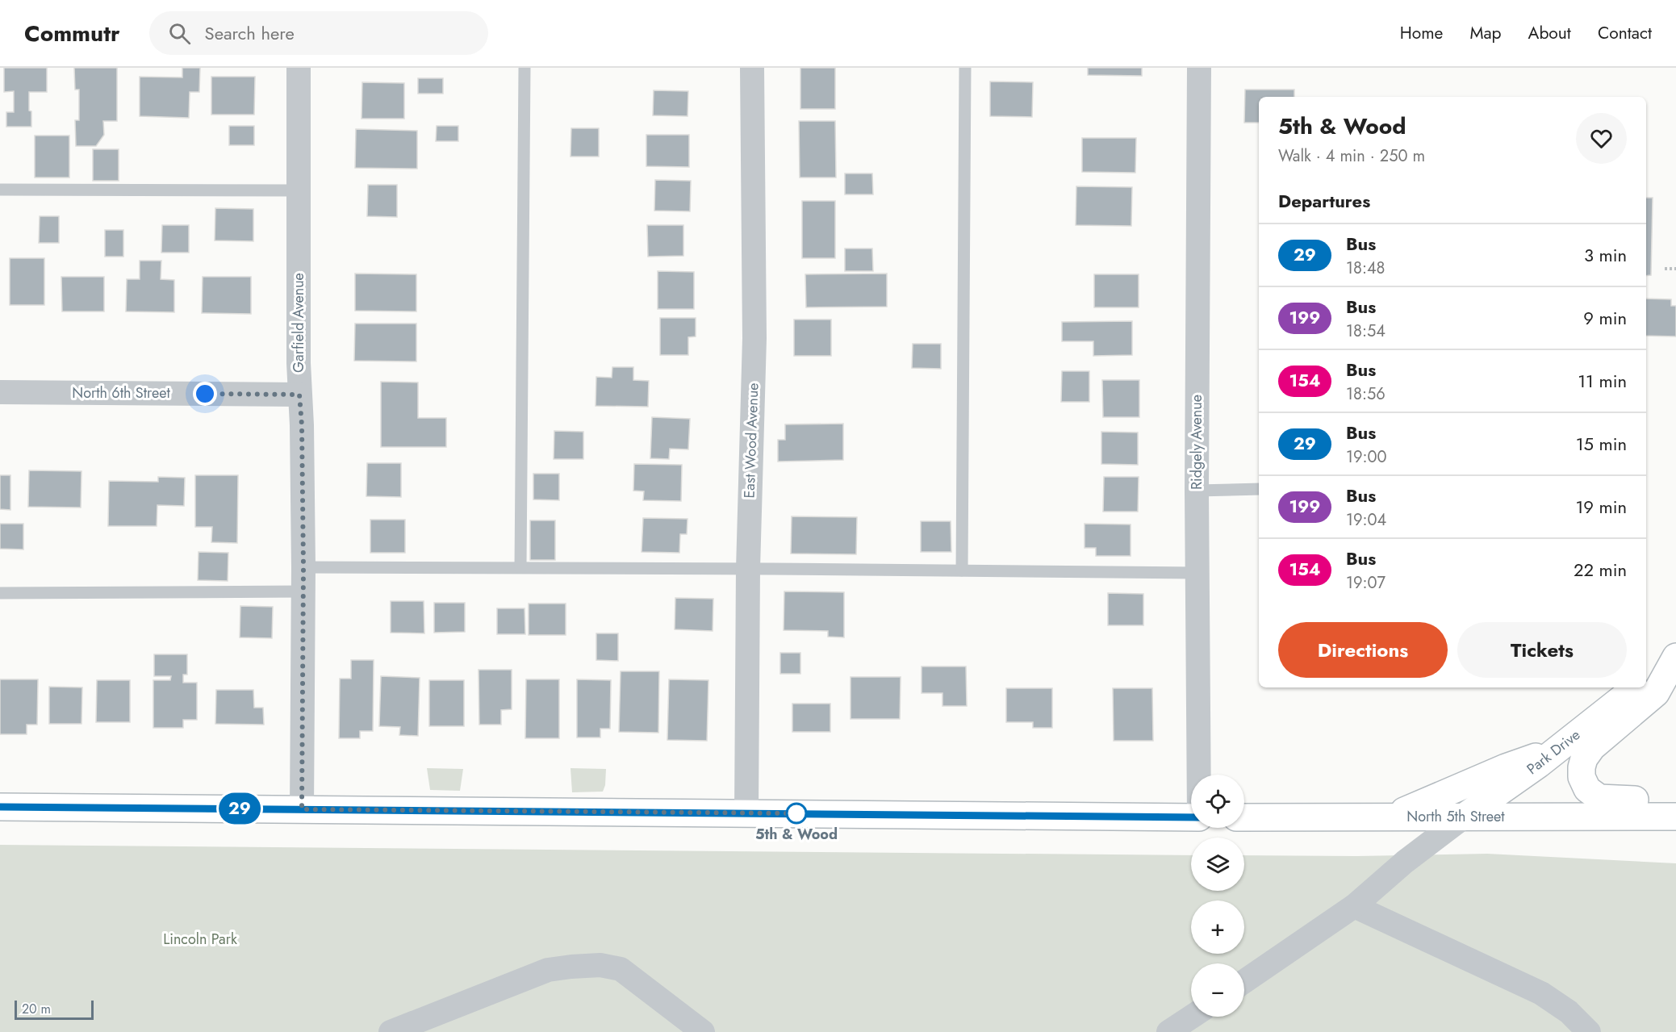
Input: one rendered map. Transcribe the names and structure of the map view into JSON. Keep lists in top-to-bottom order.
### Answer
{
  "streets": {
    "main road": ["Park Drive", "North 5th Street"],
    "street": [
      "Garfield Avenue",
      "North 6th Street",
      "East Wood Avenue",
      "Ridgely Avenue"
    ]
  },
  "crossings": [
    ["Garfield Avenue", "North 6th Street"],
    ["Park Drive", "North 5th Street"]
  ],
  "parks": ["Lincoln Park"],
  "places": ["5th & Wood"],
  "lines": ["bus line 29"],
  "scale_bar": "20 m",
  "page": {
    "header": "Commutr",
    "search": "Search here",
    "nav": [
      "Home",
      "Map",
      "About",
      "Contact"
    ],
    "on_map": "29",
    "heading": [
      ["5th & Wood", "Walk · 4 min · 250 m"],
      "Departures"
    ],
    "list": [
      {
        "mark": "29",
        "name": "Bus",
        "note": "18:48",
        "value": "3 min"
      },
      {
        "mark": "199",
        "name": "Bus",
        "note": "18:54",
        "value": "9 min"
      },
      {
        "mark": "154",
        "name": "Bus",
        "note": "18:56",
        "value": "11 min"
      },
      {
        "mark": "29",
        "name": "Bus",
        "note": "19:00",
        "value": "15 min"
      },
      {
        "mark": "199",
        "name": "Bus",
        "note": "19:04",
        "value": "19 min"
      },
      {
        "mark": "154",
        "name": "Bus",
        "note": "19:07",
        "value": "22 min"
      }
    ],
    "buttons": ["Directions", "Tickets"],
    "map_buttons": ["+", "−"],
    "scale": "20 m"
  }
}
